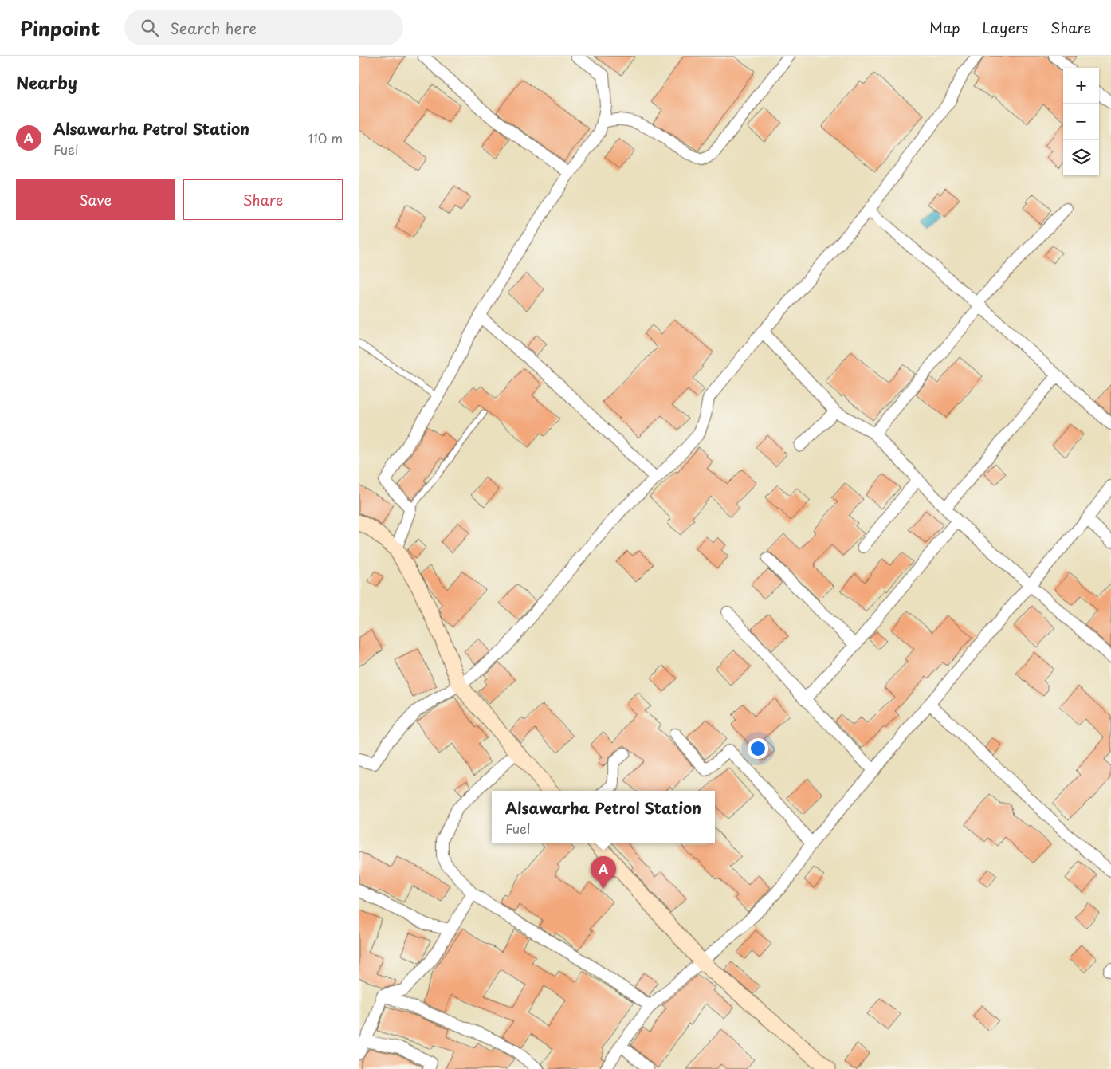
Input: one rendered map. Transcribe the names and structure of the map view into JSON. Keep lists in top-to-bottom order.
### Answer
{
  "page": {
    "header": "Pinpoint",
    "search": "Search here",
    "nav": ["Map", "Layers", "Share"],
    "heading": "Nearby",
    "map_buttons": ["+", "−"],
    "list": [
      {
        "mark": "A",
        "name": "Alsawarha Petrol Station",
        "note": "Fuel",
        "value": "110 m"
      }
    ],
    "buttons": ["Save", "Share"],
    "popup": ["Alsawarha Petrol Station", "Fuel"],
    "pins": "A"
  }
}
